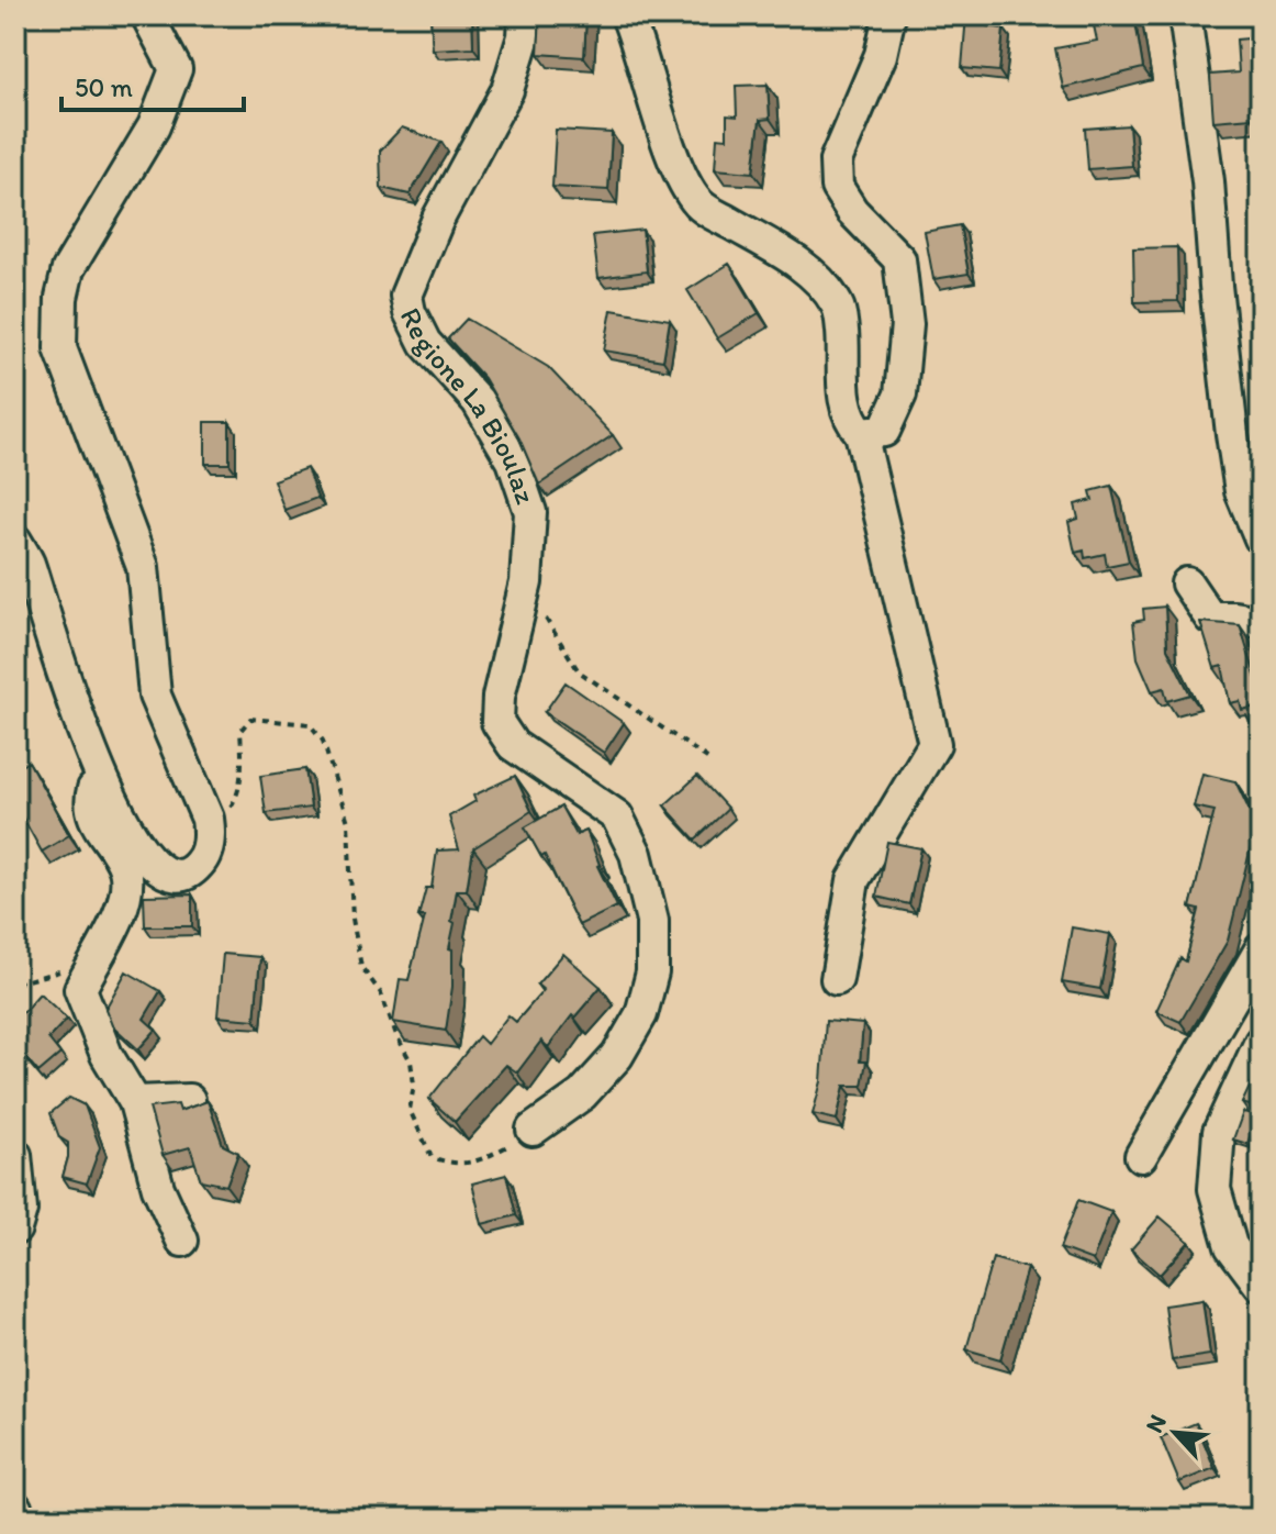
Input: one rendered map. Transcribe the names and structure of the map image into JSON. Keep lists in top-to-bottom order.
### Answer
{
  "streets": {
    "street": ["Regione La Bioulaz"]
  },
  "scale_bar": "50 m",
  "north": "top left"
}
